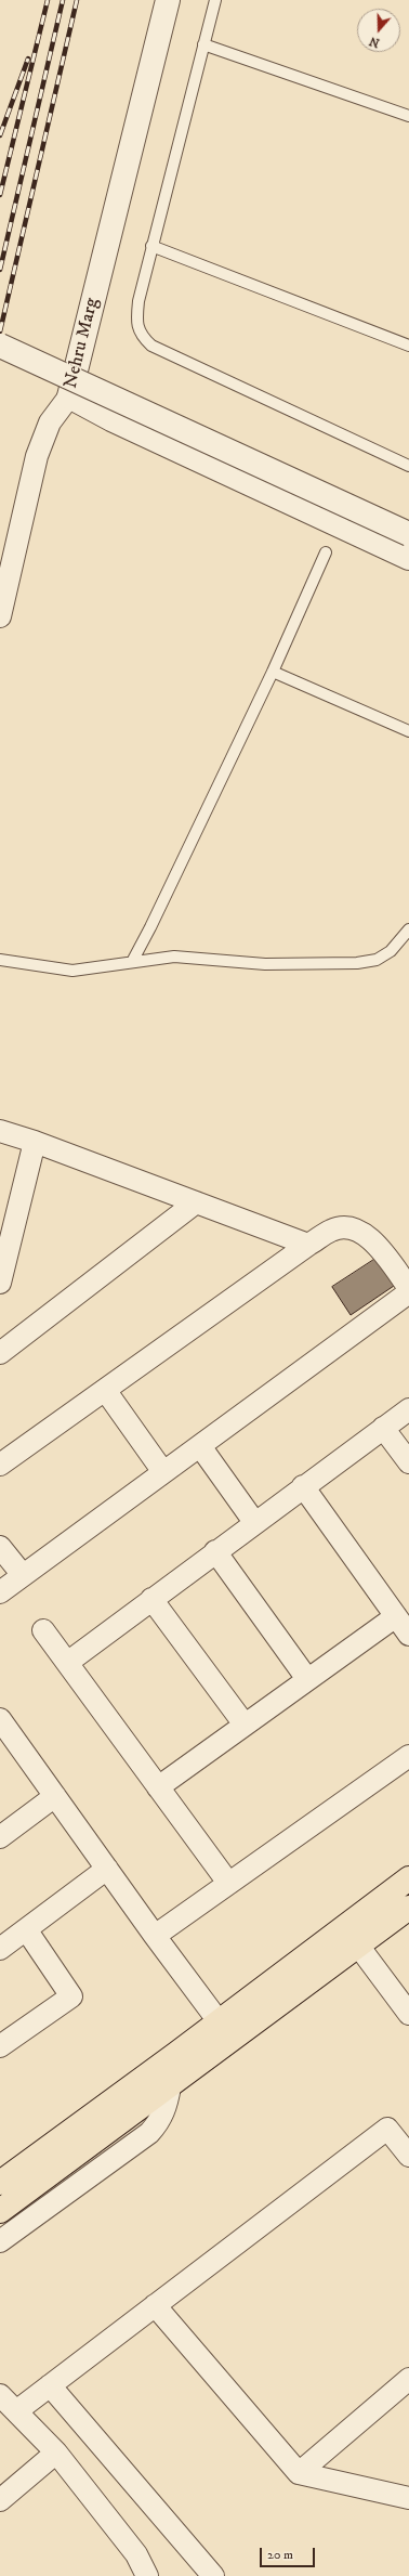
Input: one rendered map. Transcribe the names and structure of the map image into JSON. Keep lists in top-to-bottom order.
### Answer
{
  "streets": {
    "street": ["Nehru Marg"]
  },
  "scale_bar": "20 m",
  "north": "bottom"
}
